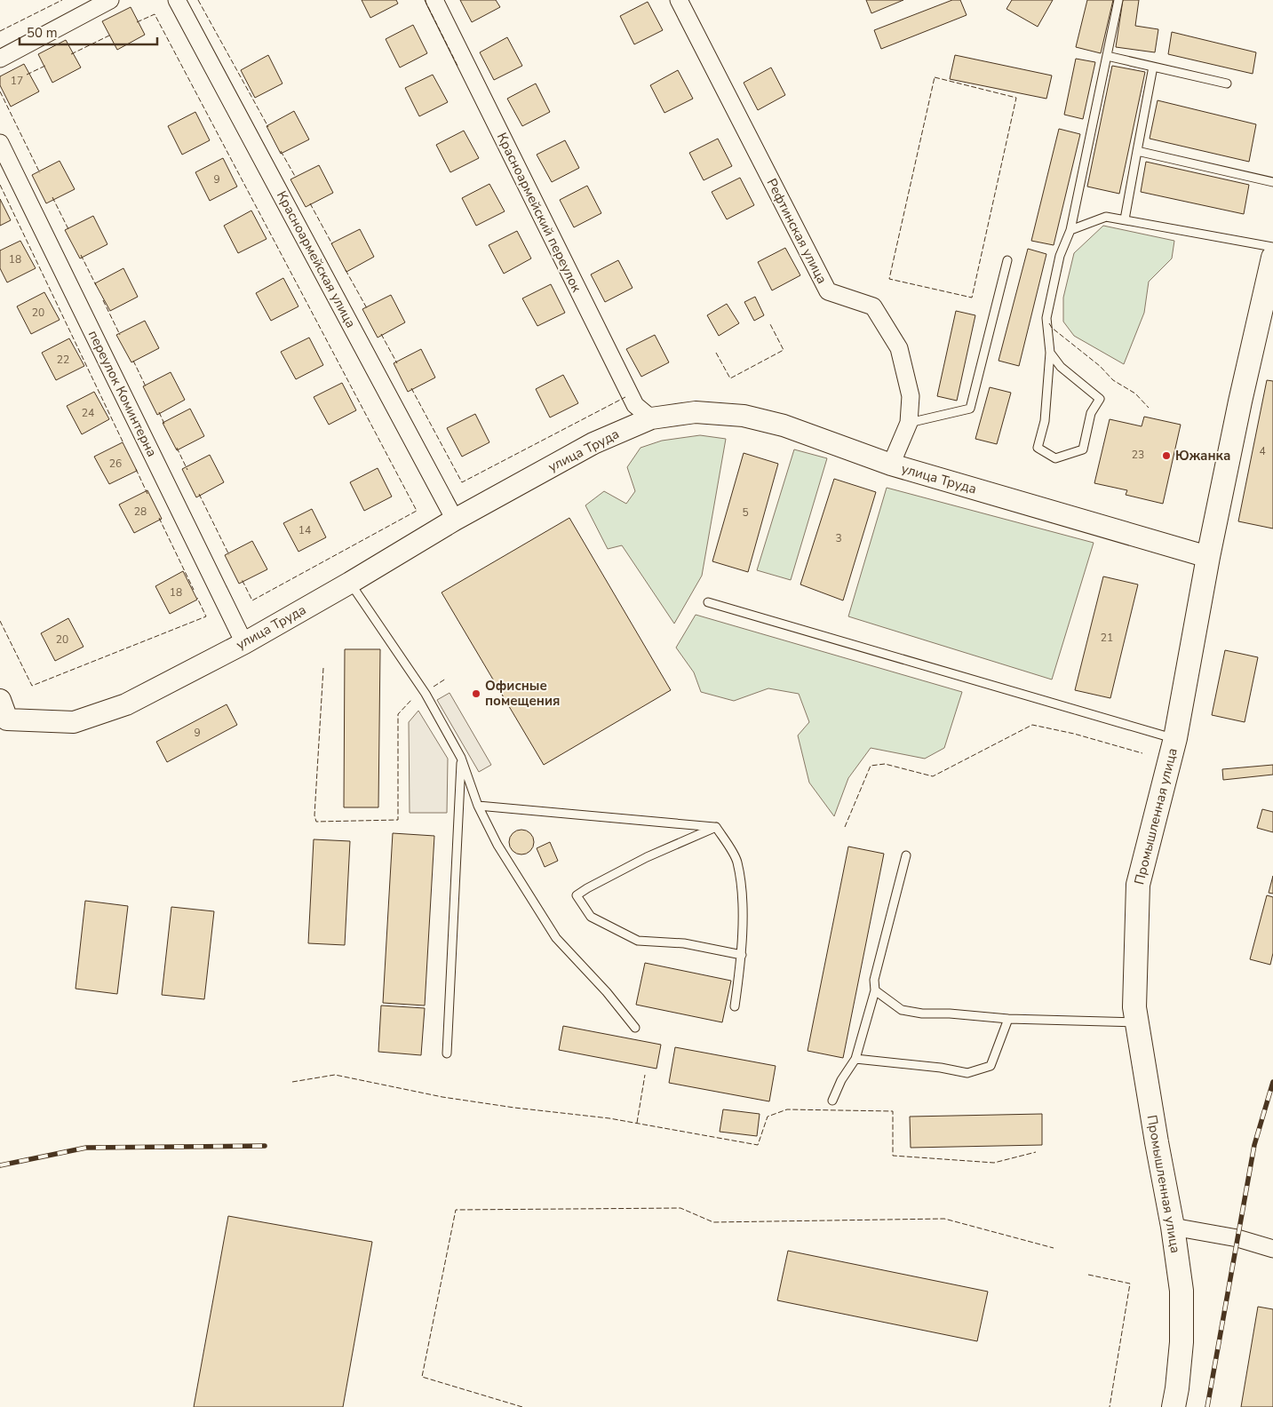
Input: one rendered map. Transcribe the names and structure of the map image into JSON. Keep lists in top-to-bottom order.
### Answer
{
  "streets": {
    "main road": ["Промышленная улица"],
    "street": [
      "Красноармейский переулок",
      "Рефтинская улица",
      "Красноармейская улица",
      "переулок Коминтерна",
      "улица Труда"
    ]
  },
  "crossings": [
    ["Красноармейский переулок", "улица Труда"],
    ["Рефтинская улица", "улица Труда"],
    ["Красноармейская улица", "улица Труда"],
    ["переулок Коминтерна", "улица Труда"],
    ["улица Труда", "Промышленная улица"]
  ],
  "places": ["Южанка", "Офисные помещения"],
  "house_numbers": [
    "17",
    "9",
    "18",
    "20",
    "22",
    "24",
    "4",
    "23",
    "26",
    "28",
    "5",
    "14",
    "3",
    "18",
    "21",
    "20",
    "9"
  ],
  "scale_bar": "50 m"
}
